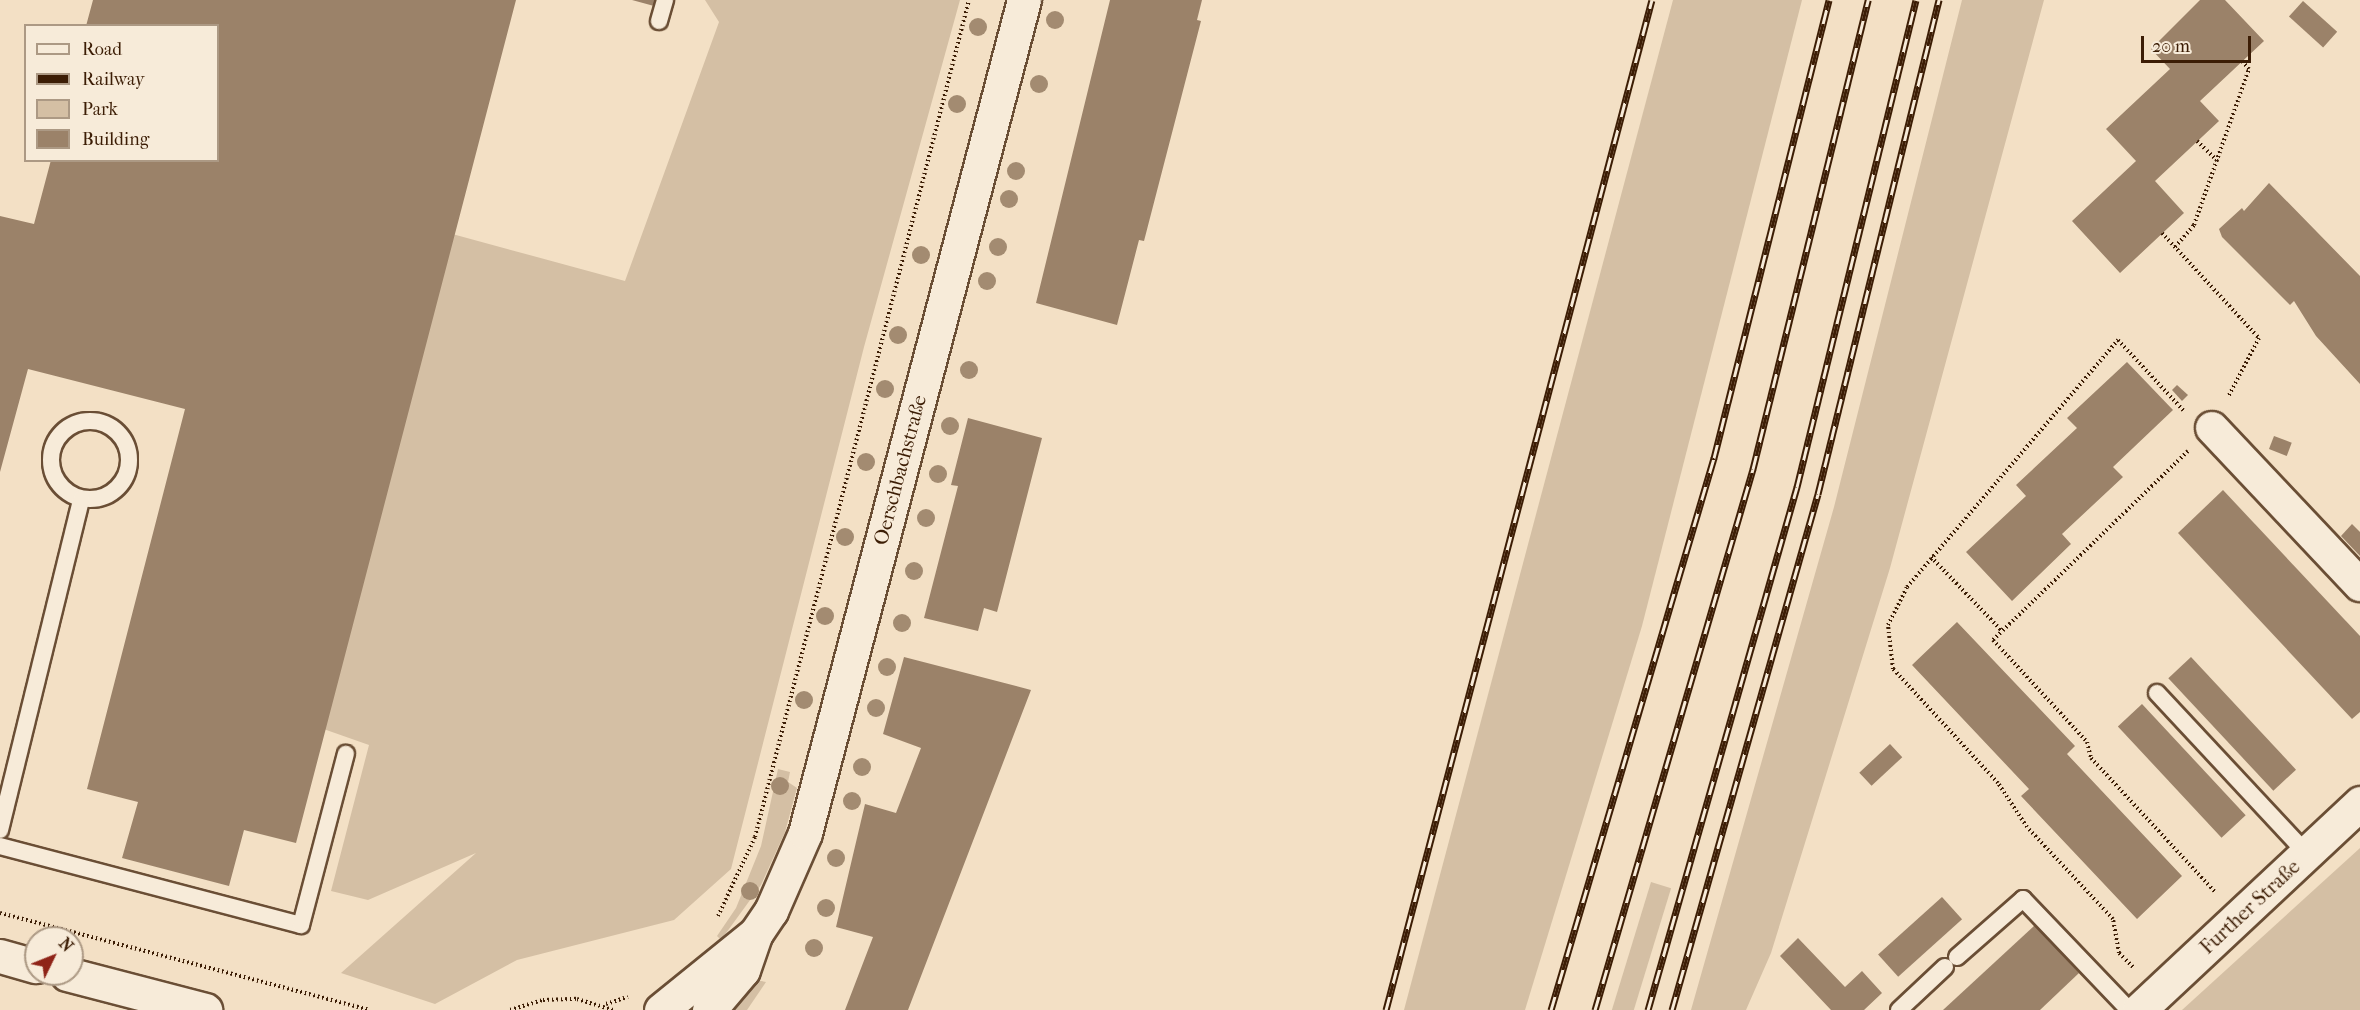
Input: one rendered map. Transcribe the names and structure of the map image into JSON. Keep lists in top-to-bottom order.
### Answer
{
  "streets": {
    "main road": ["Oerschbachstraße", "Further Straße"]
  },
  "legend": [
    "Road",
    "Railway",
    "Park",
    "Building"
  ],
  "scale_bar": "20 m",
  "north": "top right"
}
